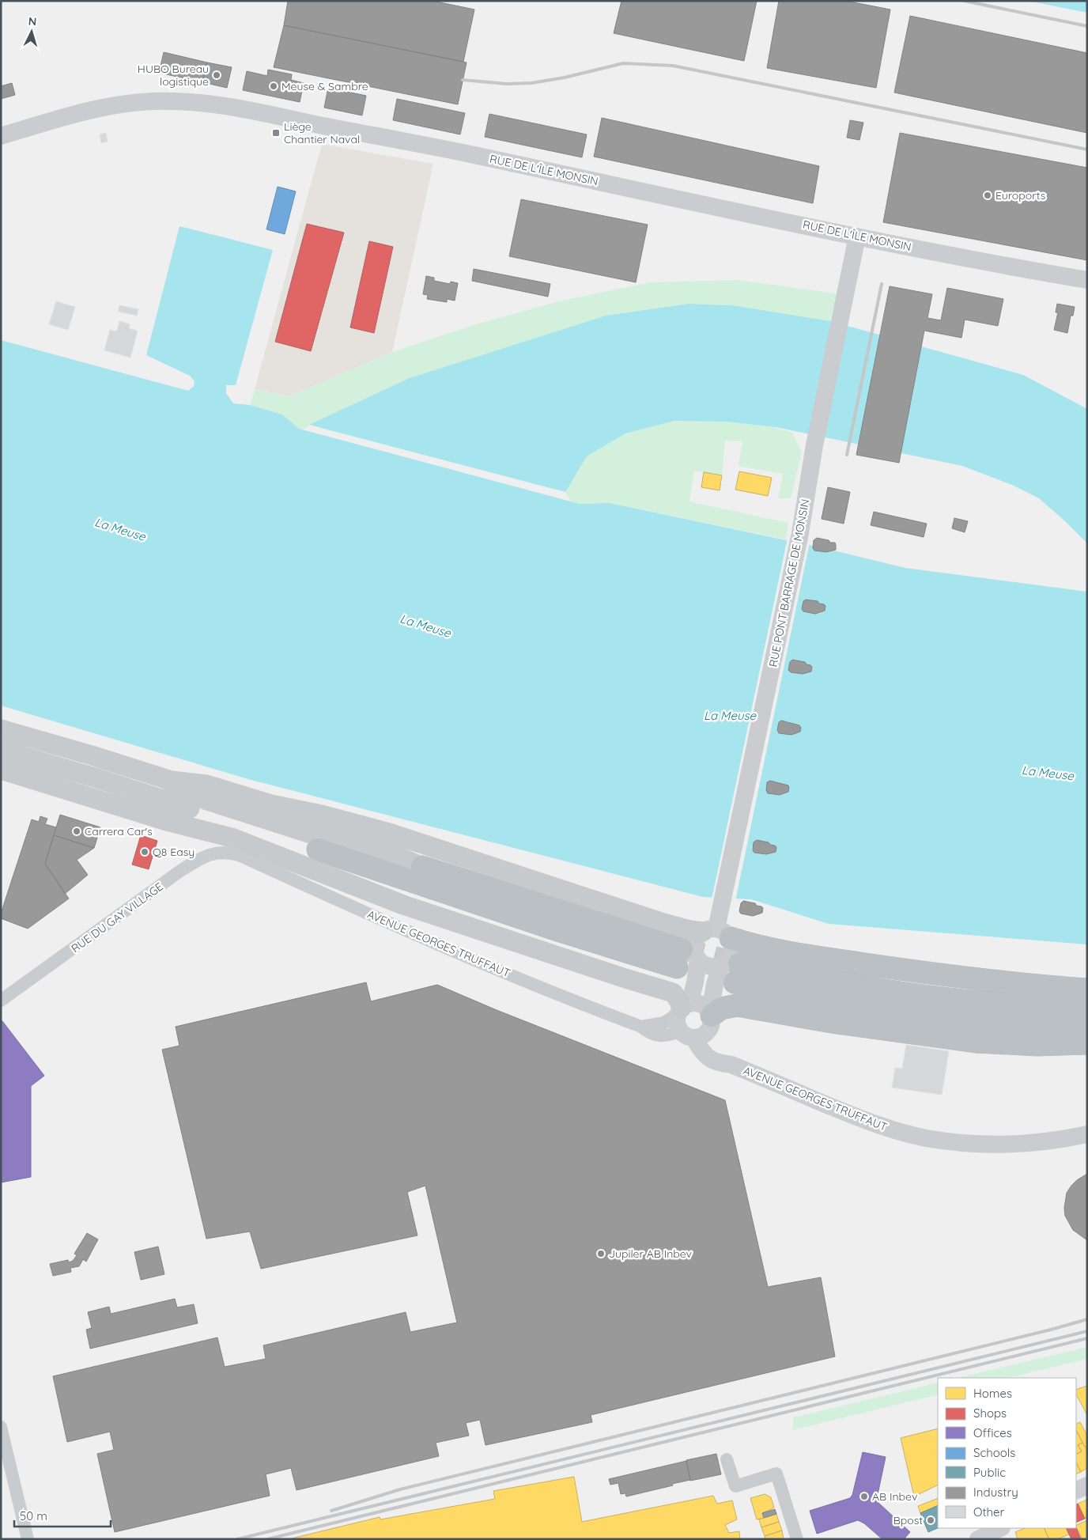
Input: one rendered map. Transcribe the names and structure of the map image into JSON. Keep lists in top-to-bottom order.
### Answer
{
  "streets": {
    "street": [
      "RUE DE L'ÎLE MONSIN",
      "RUE PONT BARRAGE DE MONSIN",
      "RUE DU GAY VILLAGE",
      "AVENUE GEORGES TRUFFAUT"
    ]
  },
  "crossings": [
    ["RUE DE L'ÎLE MONSIN", "RUE PONT BARRAGE DE MONSIN"],
    ["RUE DU GAY VILLAGE", "AVENUE GEORGES TRUFFAUT"]
  ],
  "water": ["La Meuse"],
  "places": {
    "other": [
      "HUBO Bureau logistique",
      "Meuse & Sambre",
      "Euroports",
      "Carrera Car's",
      "Q8 Easy",
      "Jupiler AB Inbev",
      "AB Inbev",
      "Bpost"
    ],
    "transit": ["Liège Chantier Naval"]
  },
  "legend": [
    "Homes",
    "Shops",
    "Offices",
    "Schools",
    "Public",
    "Industry",
    "Other"
  ],
  "scale_bar": "50 m",
  "north": "top"
}
